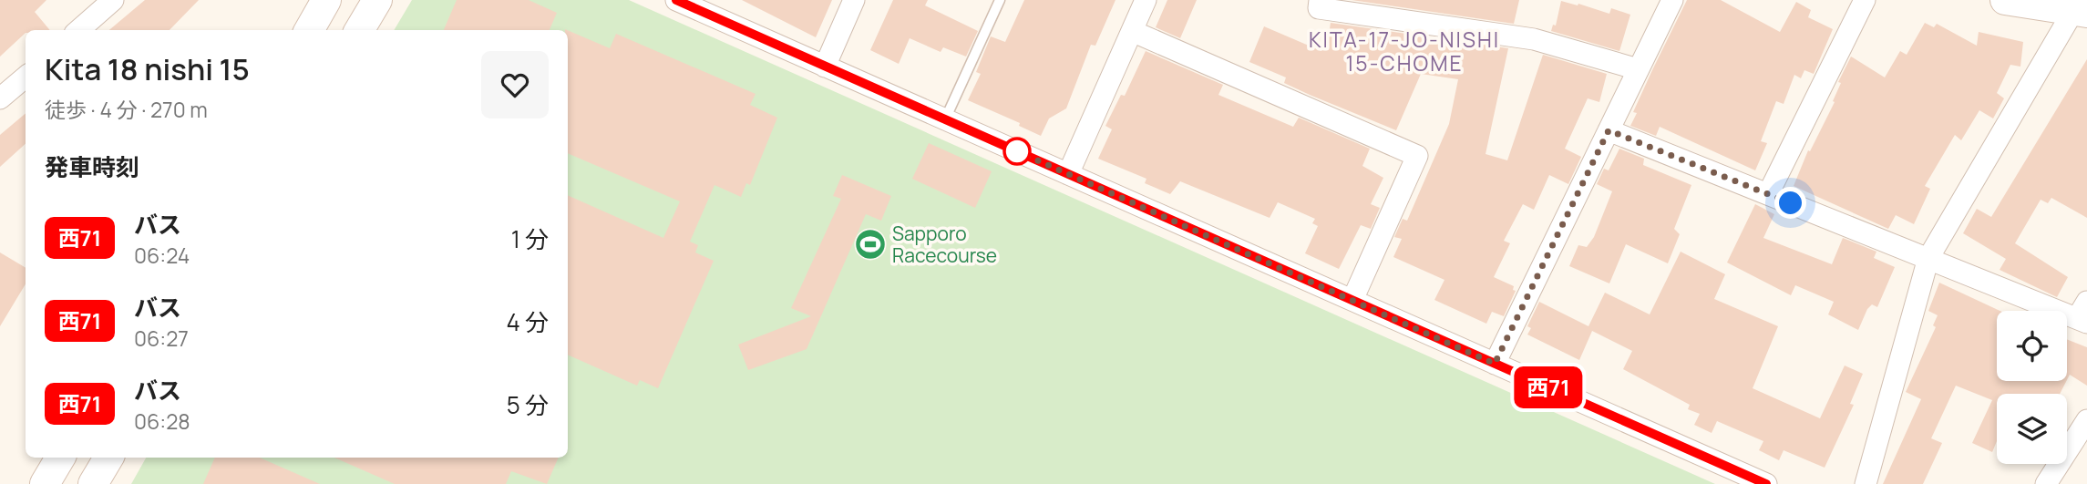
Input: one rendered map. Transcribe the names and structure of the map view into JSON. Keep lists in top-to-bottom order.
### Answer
{
  "districts": ["KITA-17-JO-NISHI 15-CHOME"],
  "places": {
    "sports": ["Sapporo Racecourse"]
  },
  "lines": ["bus line 西71"],
  "page": {
    "on_map": "西71",
    "heading": [
      ["Kita 18 nishi 15", "徒歩 · 4 分 · 270 m"],
      "発車時刻"
    ],
    "list": [
      {
        "mark": "西71",
        "name": "バス",
        "note": "06:24",
        "value": "1 分"
      },
      {
        "mark": "西71",
        "name": "バス",
        "note": "06:27",
        "value": "4 分"
      },
      {
        "mark": "西71",
        "name": "バス",
        "note": "06:28",
        "value": "5 分"
      }
    ]
  }
}
